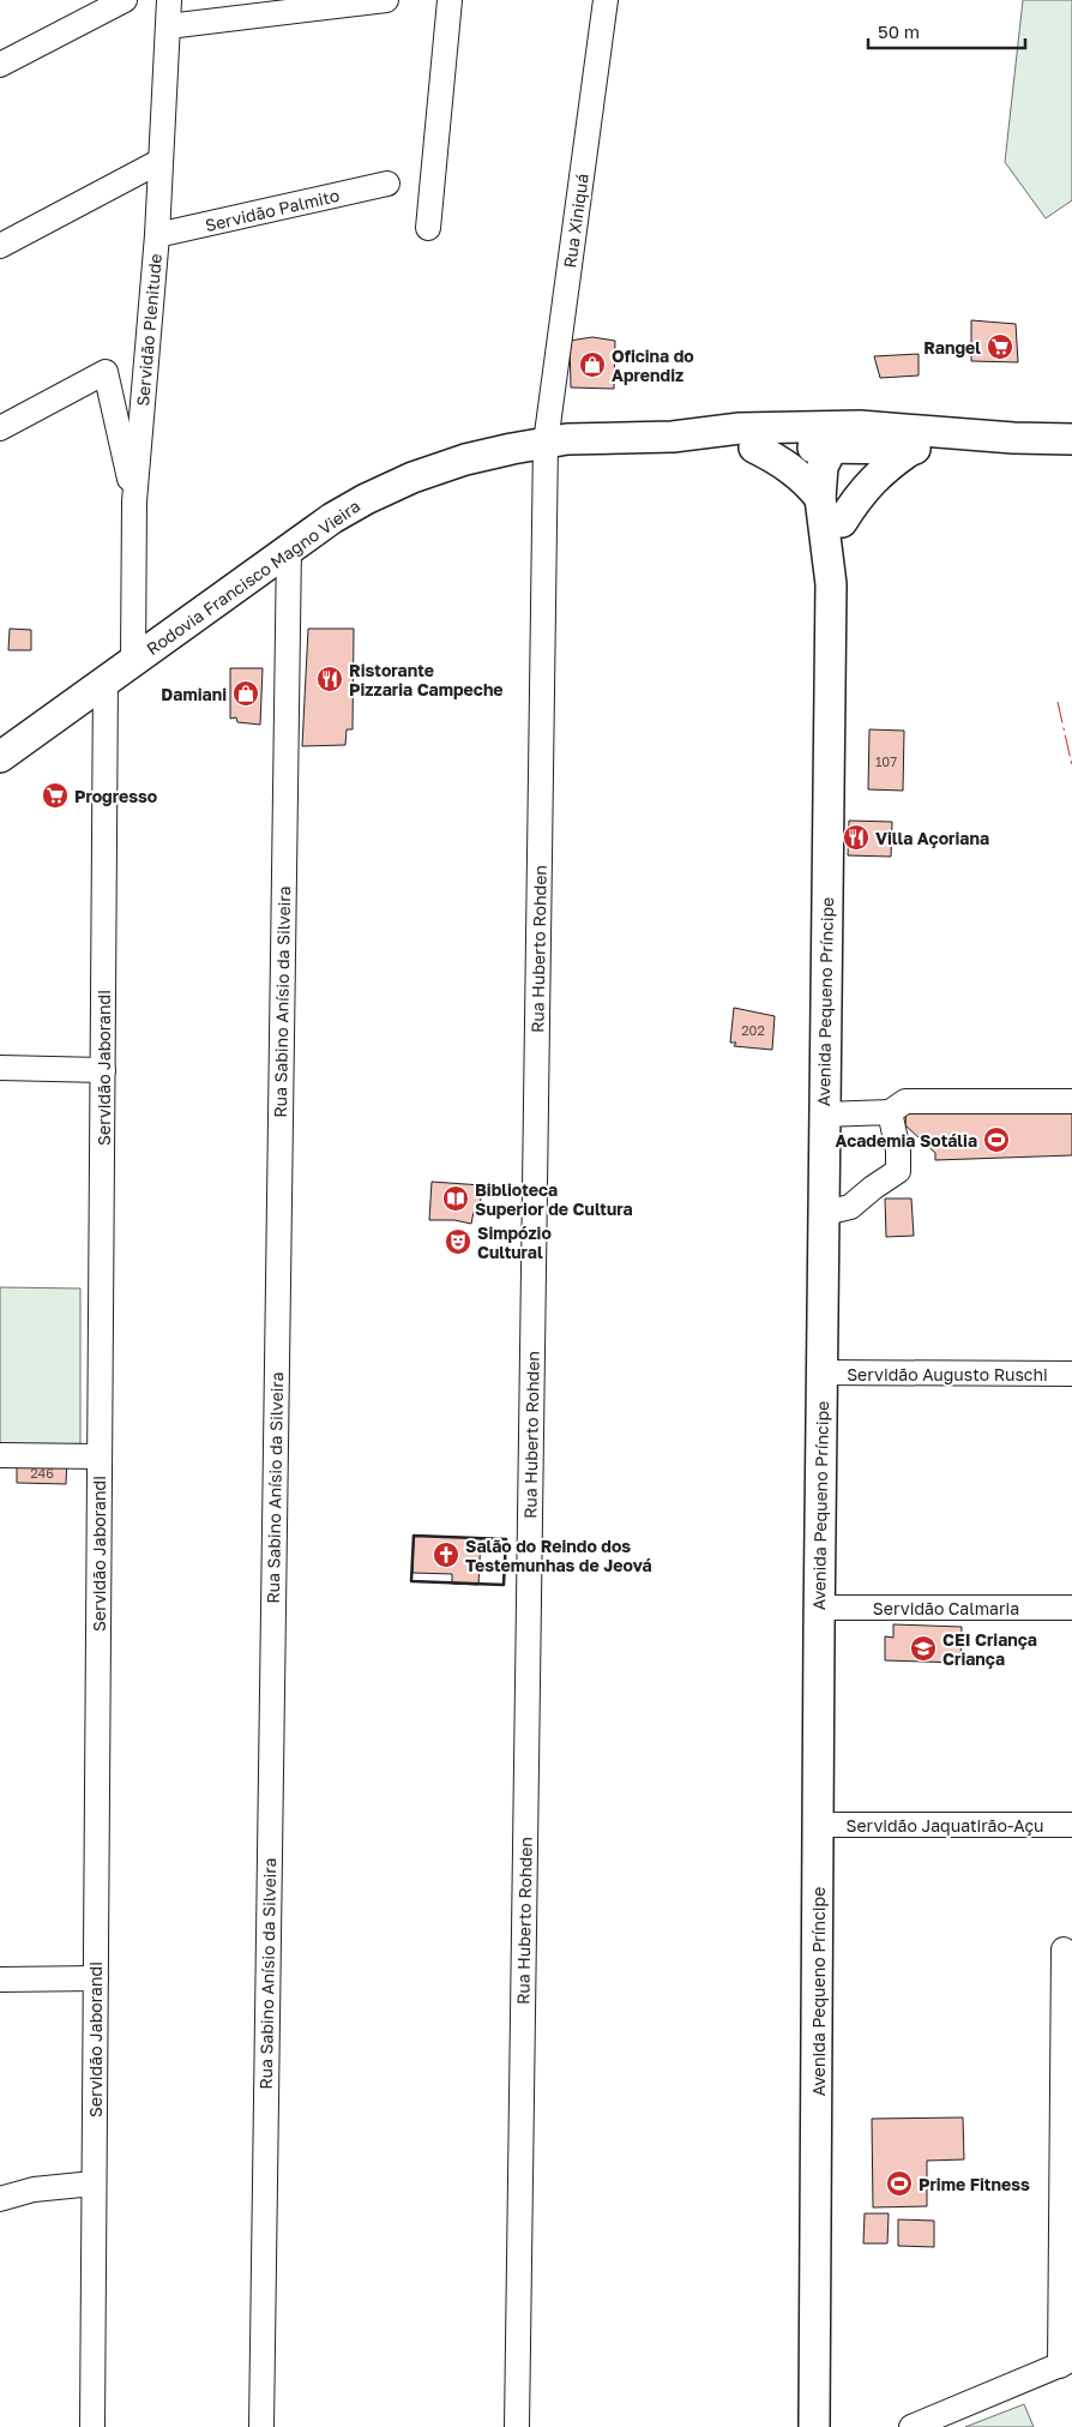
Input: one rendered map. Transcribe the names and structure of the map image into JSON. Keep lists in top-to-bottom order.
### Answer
{
  "streets": {
    "main road": ["Rodovia Francisco Magno Vieira", "Avenida Pequeno Príncipe"],
    "street": [
      "Servidão Palmito",
      "Rua Xiniquá",
      "Servidão Plenitude",
      "Rua Huberto Rohden",
      "Rua Sabino Anísio da Silveira",
      "Servidão Jaborandi",
      "Servidão Augusto Ruschi",
      "Servidão Calmaria",
      "Servidão Jaquatirão-Açu"
    ]
  },
  "crossings": [
    ["Servidão Palmito", "Servidão Plenitude"],
    ["Rua Xiniquá", "Rodovia Francisco Magno Vieira"],
    ["Rua Xiniquá", "Rua Huberto Rohden"],
    ["Servidão Plenitude", "Rodovia Francisco Magno Vieira"],
    ["Rodovia Francisco Magno Vieira", "Rua Huberto Rohden"],
    ["Rodovia Francisco Magno Vieira", "Rua Sabino Anísio da Silveira"],
    ["Rodovia Francisco Magno Vieira", "Avenida Pequeno Príncipe"],
    ["Rodovia Francisco Magno Vieira", "Servidão Jaborandi"],
    ["Avenida Pequeno Príncipe", "Servidão Augusto Ruschi"],
    ["Avenida Pequeno Príncipe", "Servidão Calmaria"],
    ["Avenida Pequeno Príncipe", "Servidão Jaquatirão-Açu"]
  ],
  "places": {
    "supermarket": ["Rangel", "Progresso"],
    "shop": ["Oficina do Aprendiz", "Damiani"],
    "restaurant": ["Ristorante Pizzaria Campeche", "Villa Açoriana"],
    "sports": ["Academia Sotália", "Prime Fitness"],
    "library": ["Biblioteca Superior de Cultura"],
    "theatre": ["Simpózio Cultural"],
    "church": ["Salão do Reindo dos Testemunhas de Jeová"],
    "school or university": ["CEI Criança Criança"]
  },
  "house_numbers": ["107", "202", "246"],
  "scale_bar": "50 m"
}
